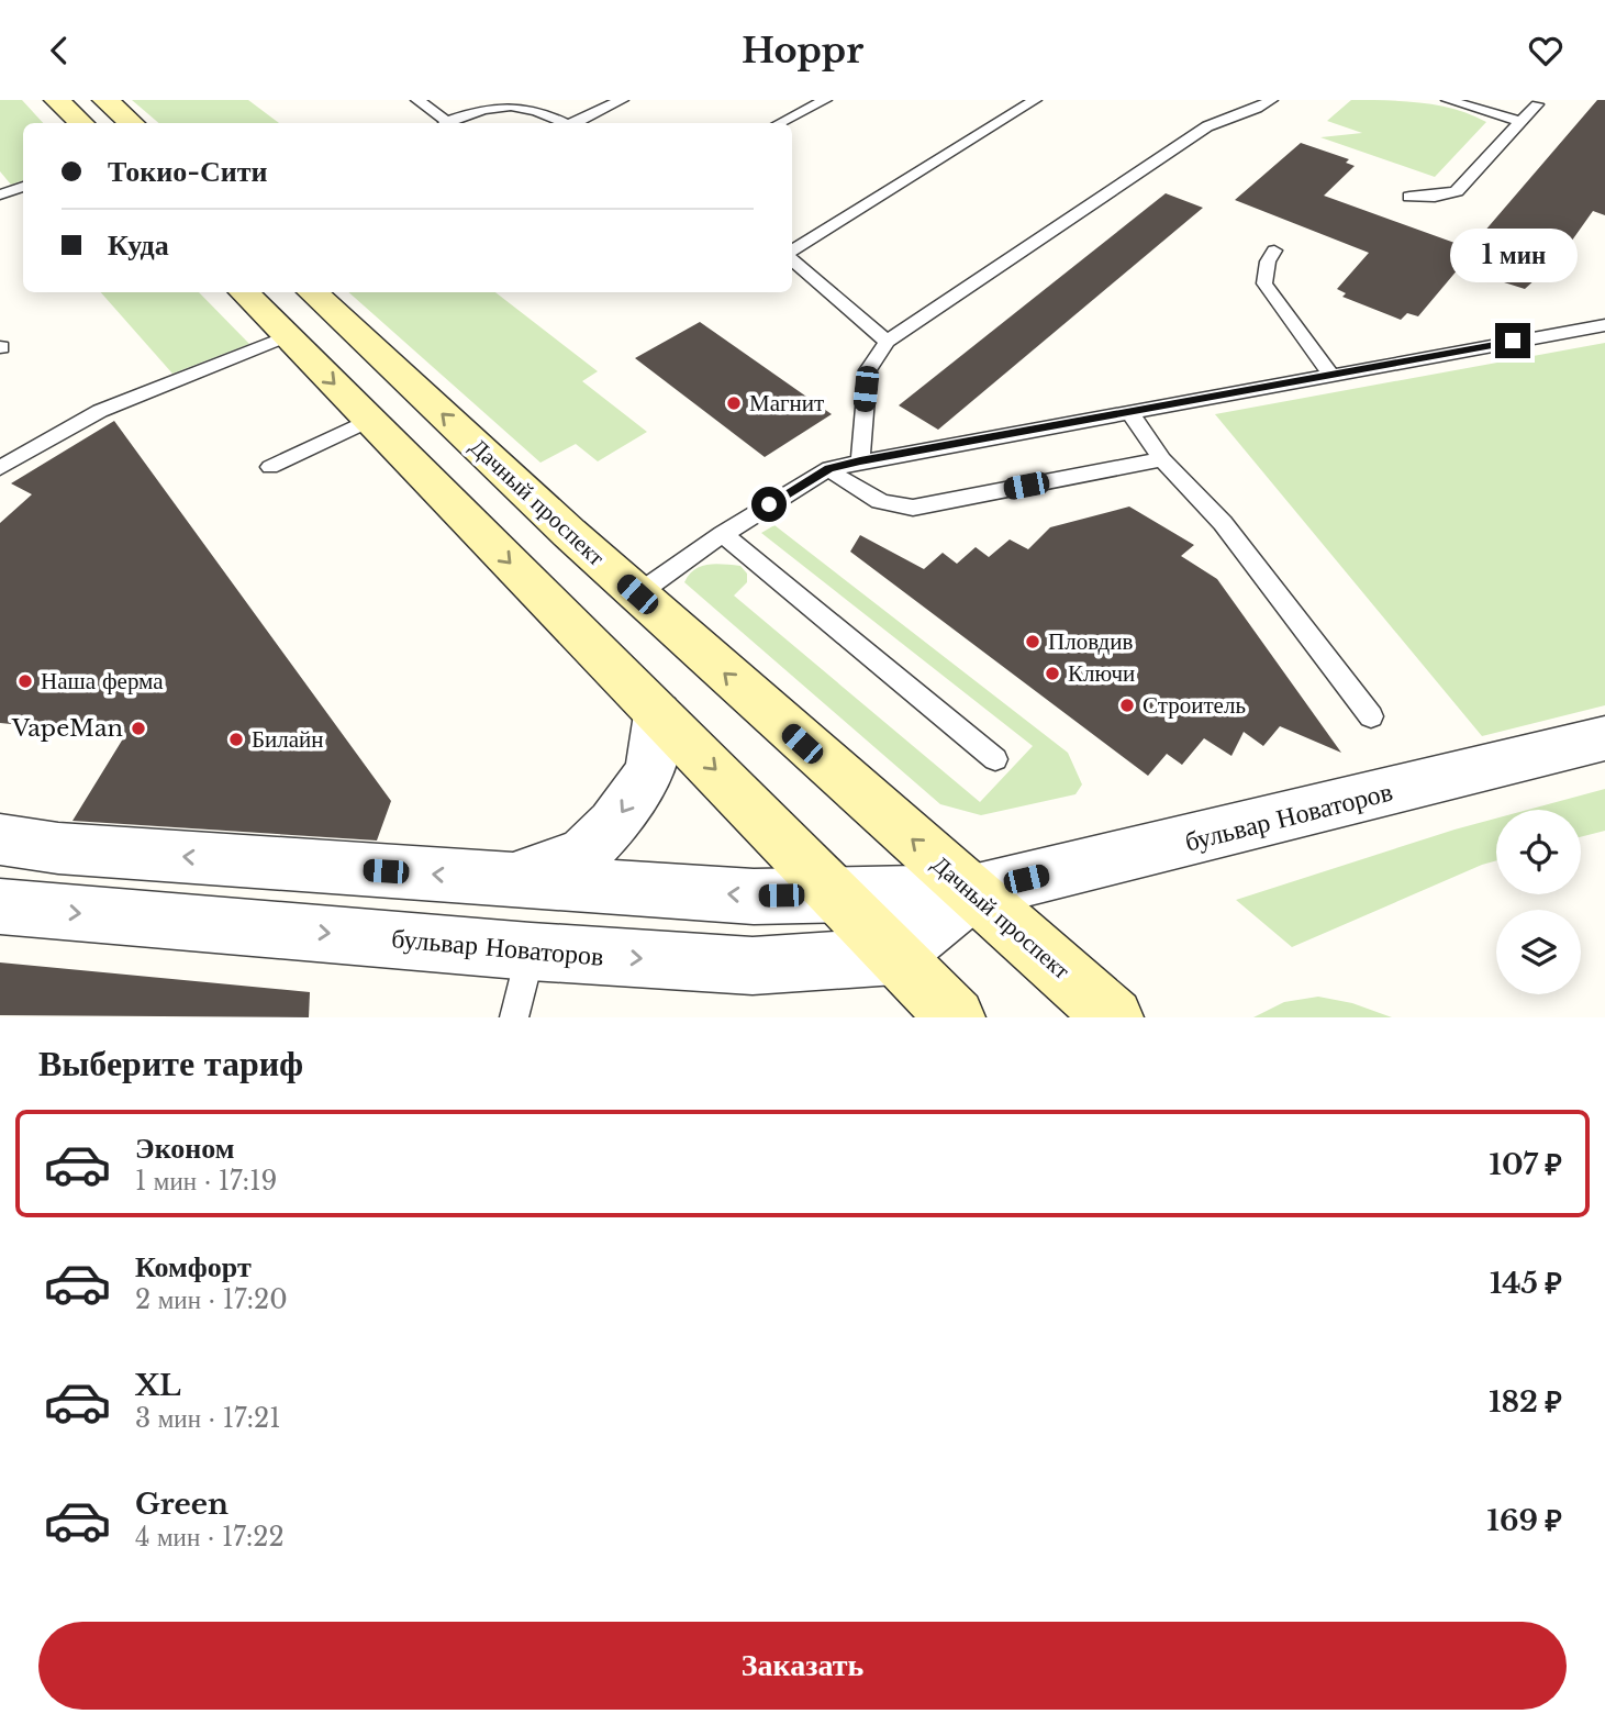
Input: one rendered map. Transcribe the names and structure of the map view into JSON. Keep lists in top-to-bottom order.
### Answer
{
  "streets": {
    "main road": ["Дачный проспект"],
    "street": ["бульвар Новаторов"]
  },
  "crossings": [
    ["Дачный проспект", "бульвар Новаторов"]
  ],
  "places": [
    "Магнит",
    "Пловдив",
    "Ключи",
    "Наша ферма",
    "Строитель",
    "VapeMan",
    "Билайн"
  ],
  "page": {
    "header": "Hoppr",
    "banner": ["Токио-Сити", "Куда"],
    "bubble": "1 мин",
    "heading": "Выберите тариф",
    "list": [
      {
        "name": "Эконом",
        "note": "1 мин · 17:19",
        "value": "107 ₽"
      },
      {
        "name": "Комфорт",
        "note": "2 мин · 17:20",
        "value": "145 ₽"
      },
      {
        "name": "XL",
        "note": "3 мин · 17:21",
        "value": "182 ₽"
      },
      {
        "name": "Green",
        "note": "4 мин · 17:22",
        "value": "169 ₽"
      }
    ],
    "buttons": "Заказать"
  }
}
